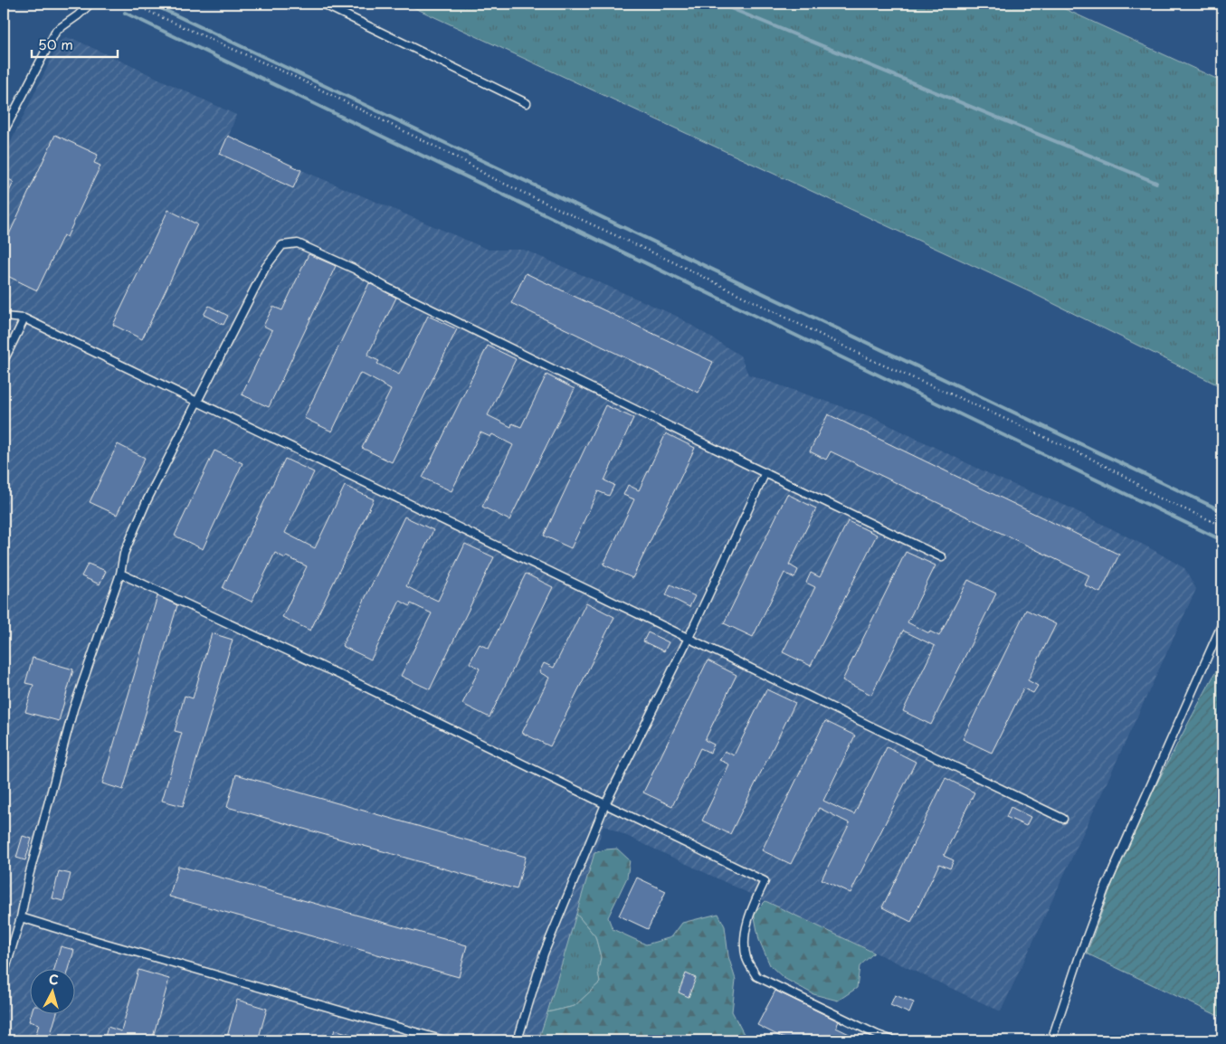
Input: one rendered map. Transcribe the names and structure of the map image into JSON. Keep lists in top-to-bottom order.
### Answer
{
  "scale_bar": "50 m",
  "north": "top"
}
